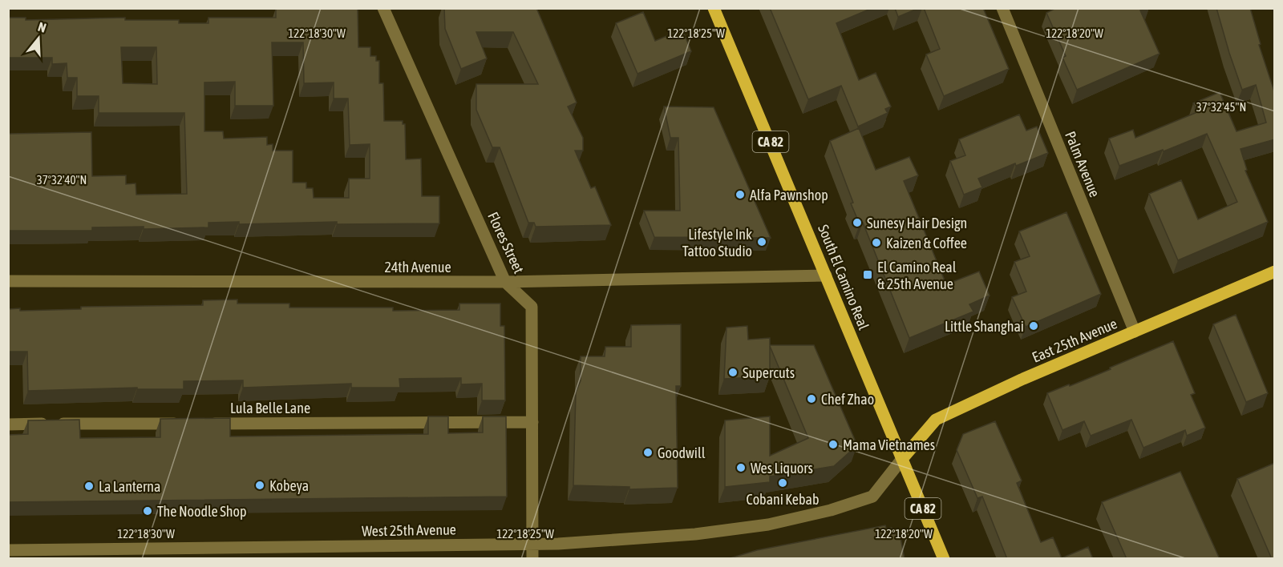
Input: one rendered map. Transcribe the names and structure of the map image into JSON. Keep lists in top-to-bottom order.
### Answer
{
  "streets": {
    "main road": ["CA 82", "South El Camino Real", "East 25th Avenue"],
    "street": [
      "Palm Avenue",
      "Flores Street",
      "24th Avenue",
      "Lula Belle Lane",
      "West 25th Avenue"
    ]
  },
  "crossings": [
    ["Palm Avenue", "East 25th Avenue"],
    ["Flores Street", "24th Avenue"],
    ["Flores Street", "Lula Belle Lane"],
    ["Flores Street", "West 25th Avenue"],
    ["24th Avenue", "South El Camino Real"],
    ["South El Camino Real", "East 25th Avenue"],
    ["South El Camino Real", "West 25th Avenue"],
    ["East 25th Avenue", "West 25th Avenue"]
  ],
  "places": {
    "other": [
      "Alfa Pawnshop",
      "Sunesy Hair Design",
      "Lifestyle Ink Tattoo Studio",
      "Kaizen & Coffee",
      "Little Shanghai",
      "Supercuts",
      "Chef Zhao",
      "Mama Vietnames",
      "Goodwill",
      "Wes Liquors",
      "Cobani Kebab",
      "Kobeya",
      "La Lanterna",
      "The Noodle Shop"
    ],
    "transit": ["El Camino Real & 25th Avenue"]
  },
  "north": "top",
  "coordinates": [
    "122°18'30\"W",
    "122°18'25\"W",
    "122°18'20\"W",
    "37°32'45\"N",
    "37°32'40\"N"
  ]
}
